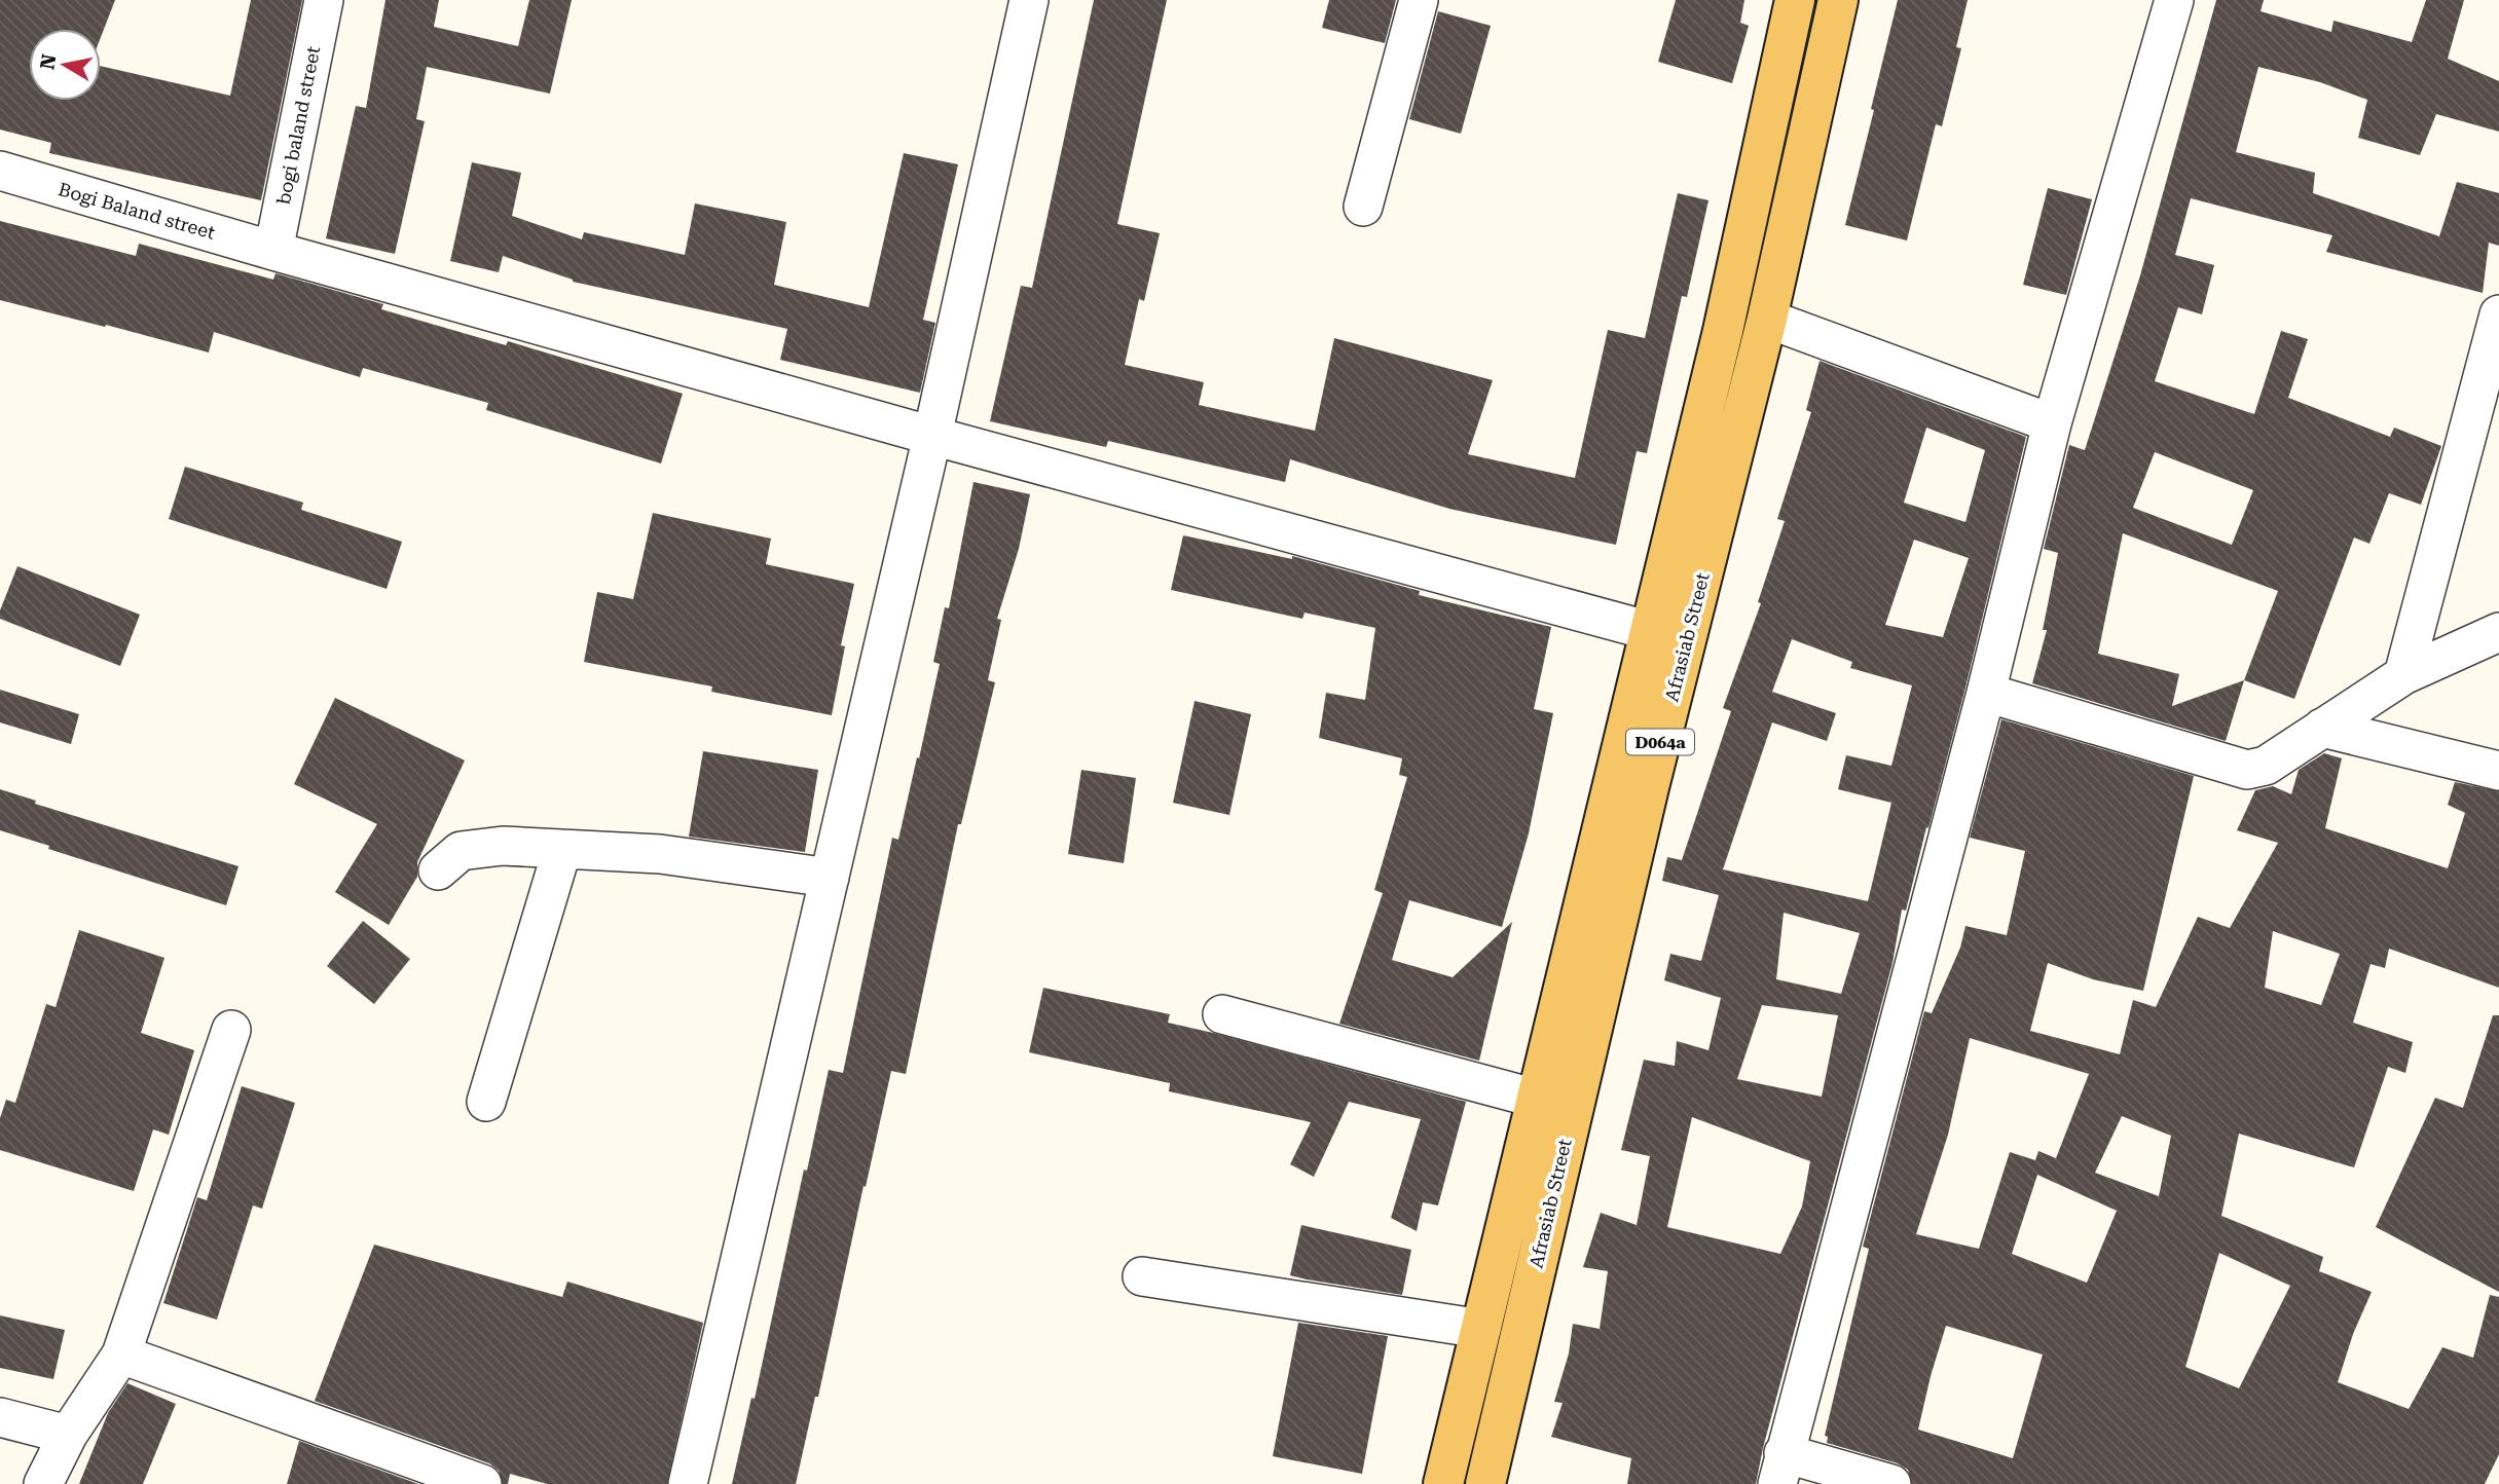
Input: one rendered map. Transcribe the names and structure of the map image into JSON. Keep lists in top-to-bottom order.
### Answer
{
  "streets": {
    "main road": ["Afrasiab Street", "D064a"],
    "street": ["bogi baland street", "Bogi Baland street"]
  },
  "crossings": [
    ["bogi baland street", "Bogi Baland street"],
    ["Bogi Baland street", "Afrasiab Street"]
  ],
  "north": "left"
}
